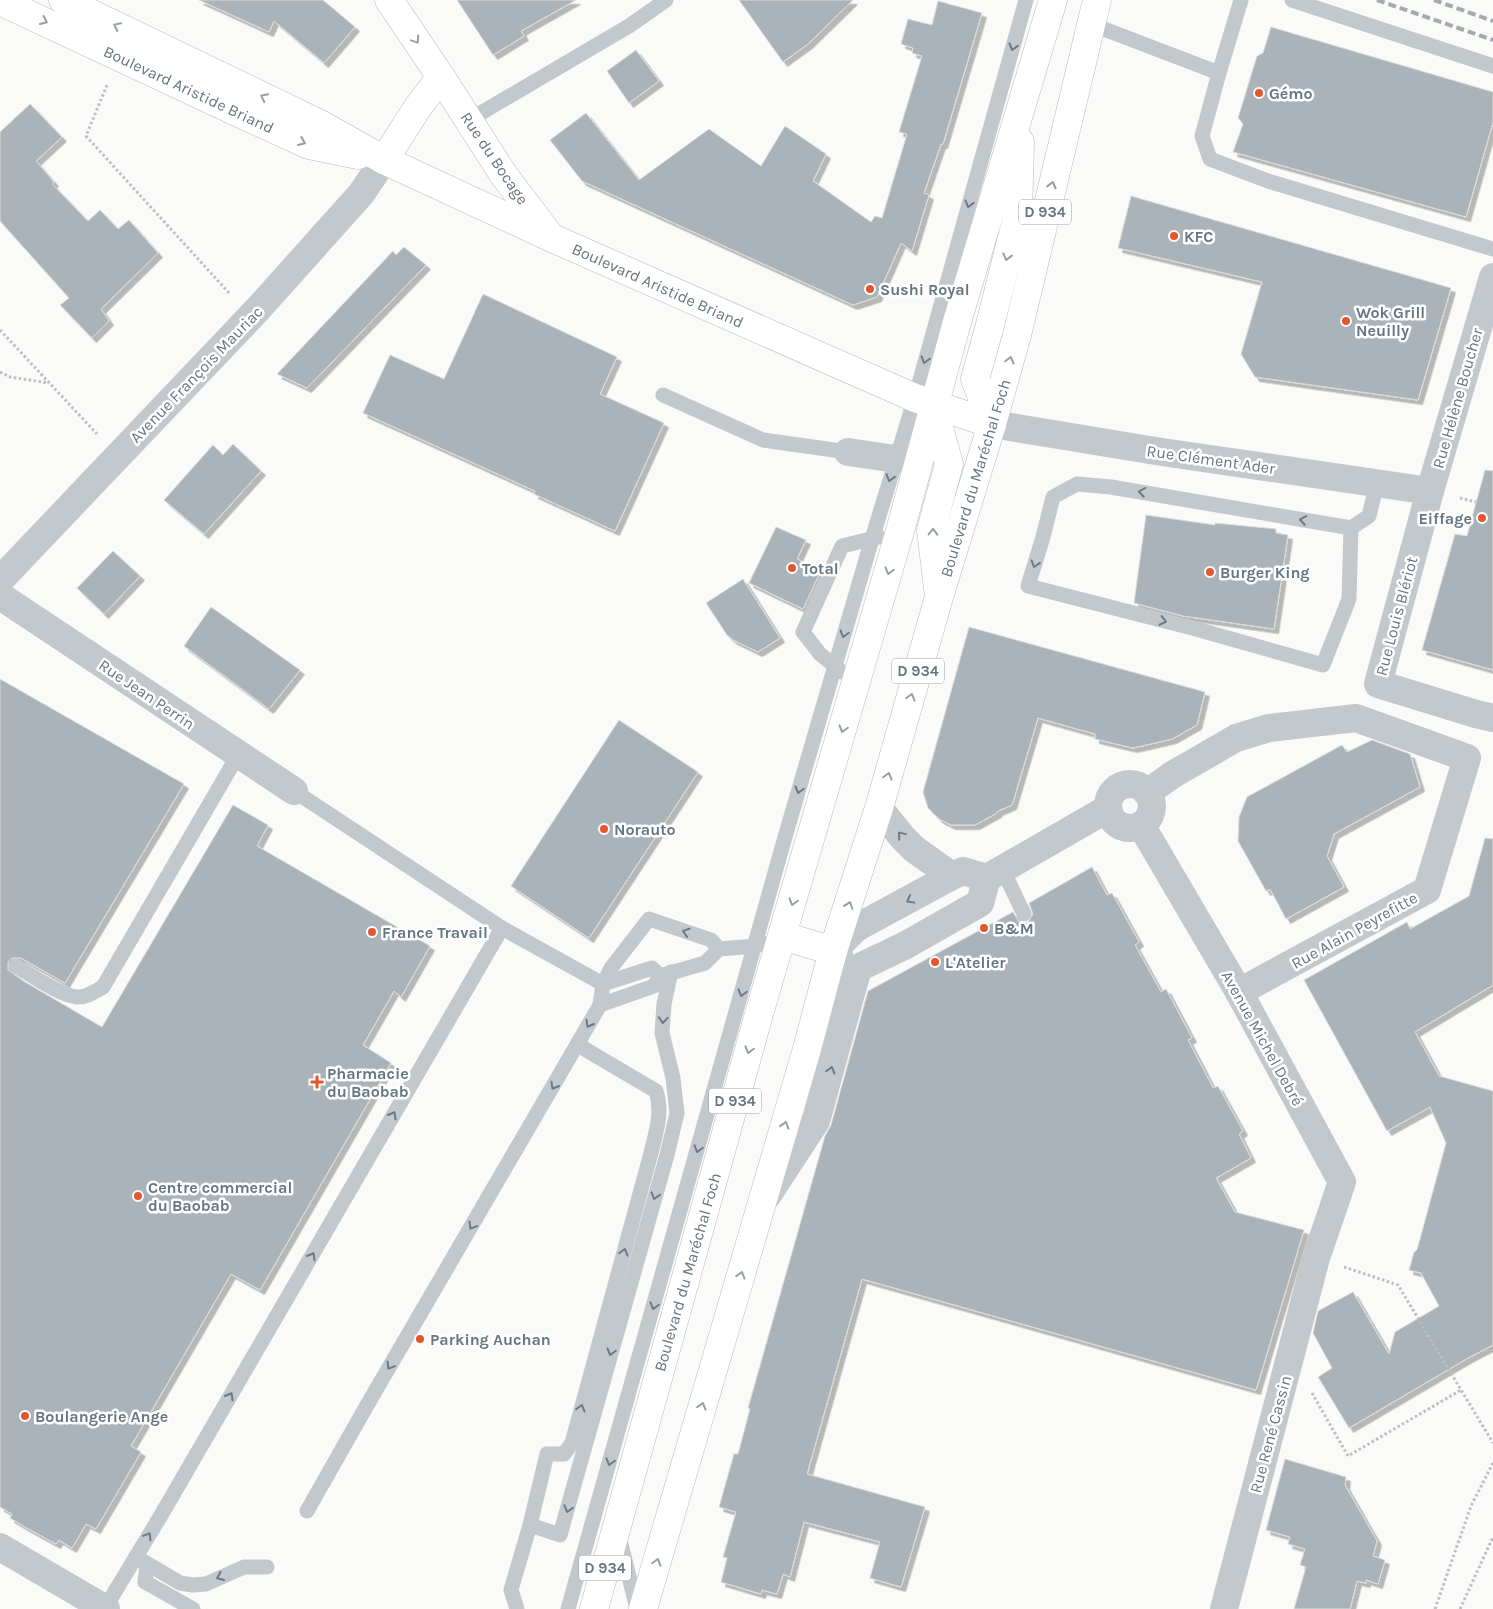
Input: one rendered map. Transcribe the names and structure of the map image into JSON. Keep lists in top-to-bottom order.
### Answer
{
  "streets": {
    "main road": [
      "Boulevard Aristide Briand",
      "Rue du Bocage",
      "D 934",
      "Boulevard du Maréchal Foch"
    ],
    "street": [
      "Avenue François Mauriac",
      "Rue Hélène Boucher",
      "Rue Clément Ader",
      "Rue Louis Blériot",
      "Rue Jean Perrin",
      "Rue Alain Peyrefitte",
      "Avenue Michel Debré",
      "Rue René Cassin"
    ]
  },
  "crossings": [
    ["Boulevard Aristide Briand", "Rue du Bocage"],
    ["Boulevard Aristide Briand", "Avenue François Mauriac"],
    ["Boulevard Aristide Briand", "Rue Clément Ader"],
    ["Boulevard Aristide Briand", "Boulevard du Maréchal Foch"],
    ["Rue Hélène Boucher", "Rue Clément Ader"],
    ["Rue Hélène Boucher", "Rue Louis Blériot"],
    ["Rue Clément Ader", "Boulevard du Maréchal Foch"],
    ["Rue Clément Ader", "Rue Louis Blériot"],
    ["Rue Alain Peyrefitte", "Avenue Michel Debré"],
    ["Avenue Michel Debré", "Rue René Cassin"]
  ],
  "places": {
    "other": [
      "Gémo",
      "KFC",
      "Sushi Royal",
      "Wok Grill Neuilly",
      "Eiffage",
      "Total",
      "Burger King",
      "Norauto",
      "B&M",
      "France Travail",
      "L'Atelier",
      "Centre commercial du Baobab",
      "Parking Auchan",
      "Boulangerie Ange"
    ],
    "health": ["Pharmacie du Baobab"]
  }
}
